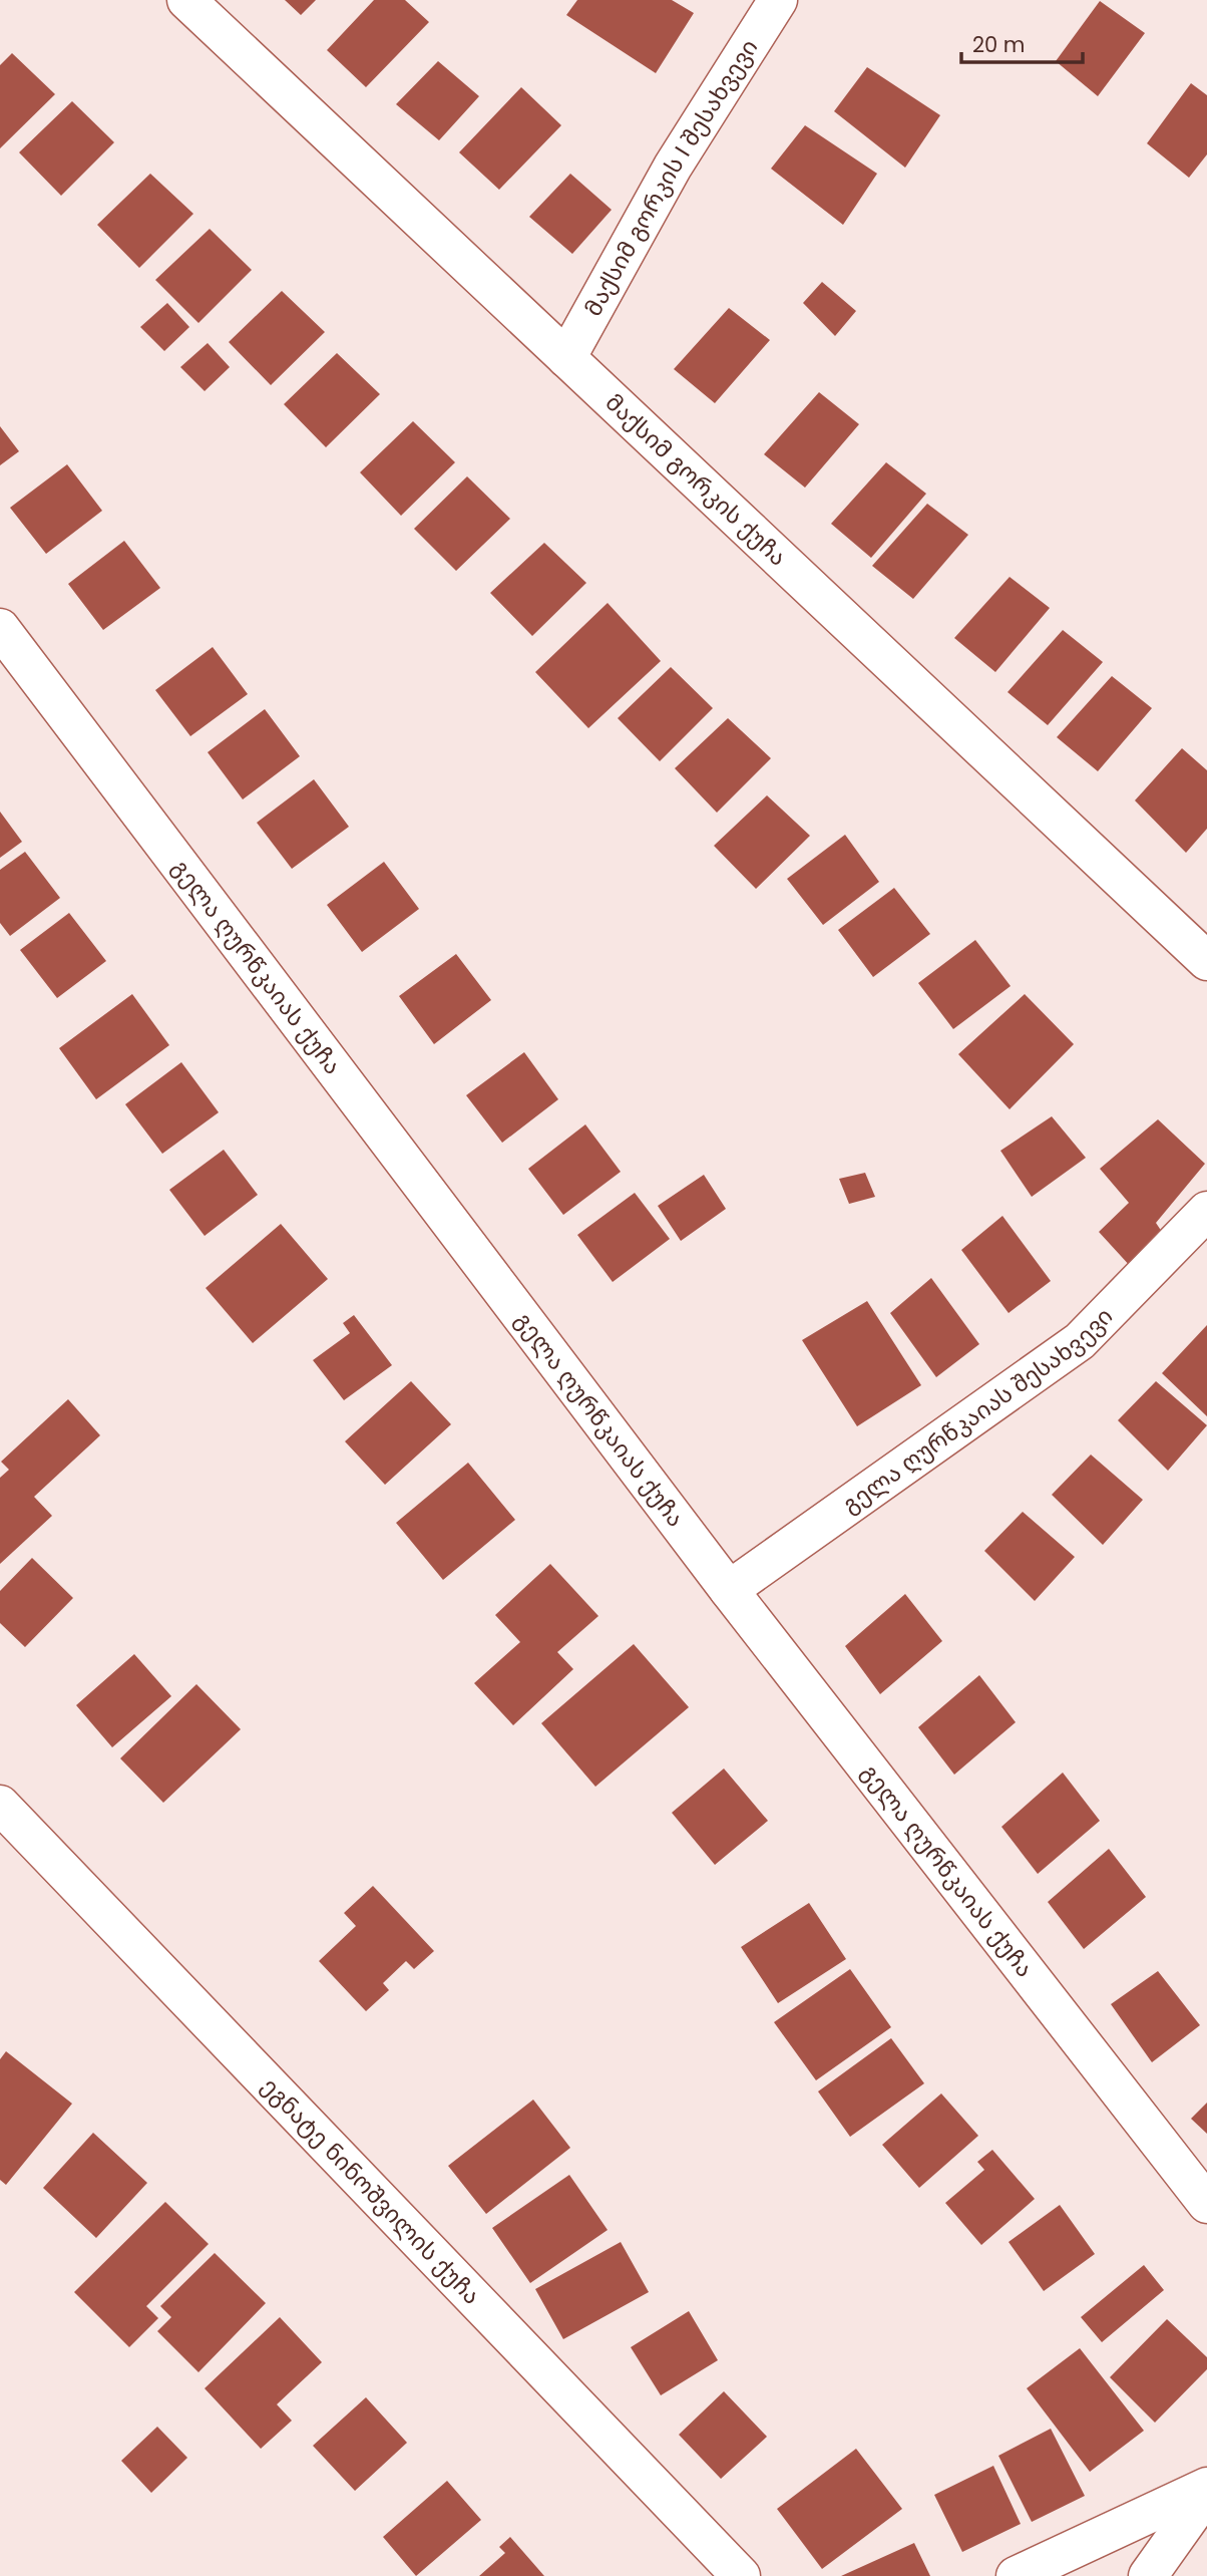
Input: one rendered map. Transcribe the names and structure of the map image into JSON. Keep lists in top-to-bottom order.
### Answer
{
  "streets": {
    "street": [
      "მაქსიმ გორკის I შესახვევი",
      "მაქსიმ გორკის ქუჩა",
      "გელა ღურწკაიას ქუჩა",
      "გელა ღურწკაიას შესახვევი",
      "ეგნატე ნინოშვილის ქუჩა"
    ]
  },
  "crossings": [
    ["მაქსიმ გორკის I შესახვევი", "მაქსიმ გორკის ქუჩა"],
    ["გელა ღურწკაიას ქუჩა", "გელა ღურწკაიას შესახვევი"]
  ],
  "scale_bar": "20 m"
}
